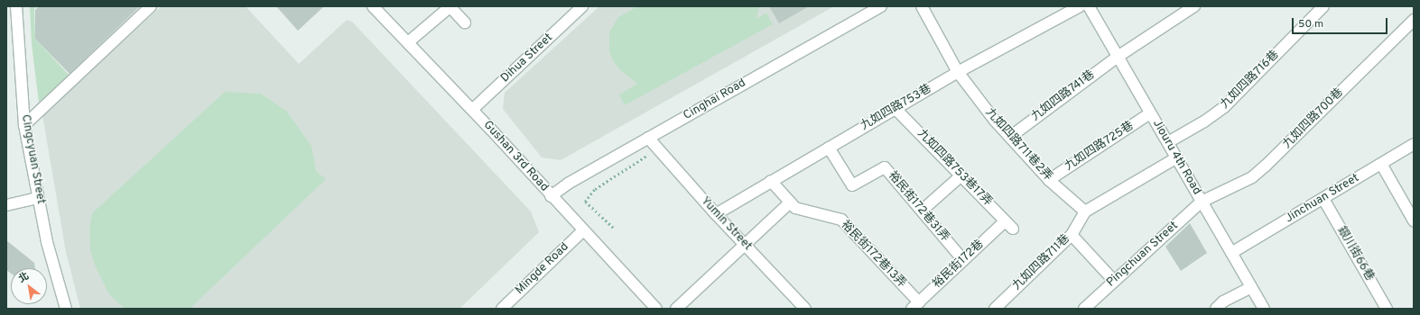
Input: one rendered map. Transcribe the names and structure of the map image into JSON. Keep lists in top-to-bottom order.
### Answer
{
  "streets": {
    "street": [
      "Dihua Street",
      "九如四路716巷",
      "九如四路741巷",
      "Cinghai Road",
      "九如四路753巷",
      "九如四路700巷",
      "九如四路711巷2弄",
      "九如四路725巷",
      "Gushan 3rd Road",
      "Jiouru 4th Road",
      "Cingcyuan Street",
      "九如四路753巷17弄",
      "Jinchuan Street",
      "裕民街172巷31弄",
      "Yumin Street",
      "銀川街66巷",
      "裕民街172巷13弄",
      "Pingchuan Street",
      "九如四路711巷",
      "裕民街172巷",
      "Mingde Road"
    ]
  },
  "crossings": [
    ["Dihua Street", "Gushan 3rd Road"],
    ["九如四路716巷", "Jiouru 4th Road"],
    ["九如四路741巷", "九如四路711巷2弄"],
    ["九如四路741巷", "Jiouru 4th Road"],
    ["Cinghai Road", "Gushan 3rd Road"],
    ["Cinghai Road", "Yumin Street"],
    ["九如四路753巷", "九如四路711巷2弄"],
    ["九如四路753巷", "九如四路753巷17弄"],
    ["九如四路753巷", "裕民街172巷31弄"],
    ["九如四路753巷", "Yumin Street"],
    ["九如四路753巷", "裕民街172巷13弄"],
    ["九如四路700巷", "Jiouru 4th Road"],
    ["九如四路700巷", "Pingchuan Street"],
    ["九如四路711巷2弄", "九如四路725巷"],
    ["九如四路711巷2弄", "九如四路711巷"],
    ["九如四路725巷", "Jiouru 4th Road"],
    ["Gushan 3rd Road", "Mingde Road"],
    ["Jiouru 4th Road", "Jinchuan Street"],
    ["Jiouru 4th Road", "Pingchuan Street"],
    ["Jiouru 4th Road", "九如四路711巷"],
    ["九如四路753巷17弄", "裕民街172巷"],
    ["Jinchuan Street", "銀川街66巷"],
    ["裕民街172巷31弄", "裕民街172巷"],
    ["裕民街172巷13弄", "裕民街172巷"]
  ],
  "scale_bar": "50 m",
  "north": "top left"
}
